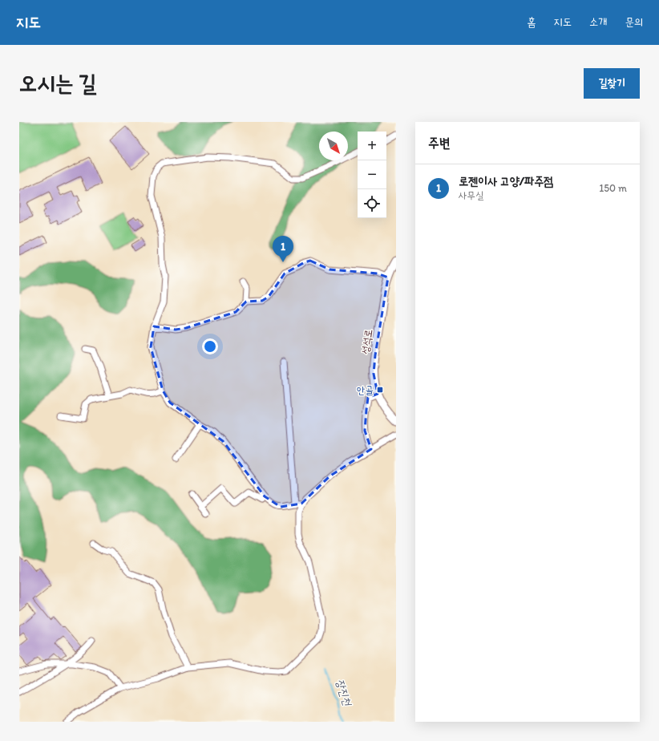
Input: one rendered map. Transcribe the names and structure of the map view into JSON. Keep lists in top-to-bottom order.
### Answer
{
  "streets": {
    "street": ["성석로"]
  },
  "water": ["장진천"],
  "places": {
    "transit": ["안골"]
  },
  "north": "bottom right",
  "page": {
    "header": "지도",
    "nav": [
      "홈",
      "지도",
      "소개",
      "문의"
    ],
    "buttons": "길찾기",
    "title": "오시는 길",
    "heading": "주변",
    "map_buttons": ["+", "−"],
    "list": [
      {
        "mark": "1",
        "name": "로젠이사 고양/파주점",
        "note": "사무실",
        "value": "150 m"
      }
    ],
    "pins": "1"
  }
}
